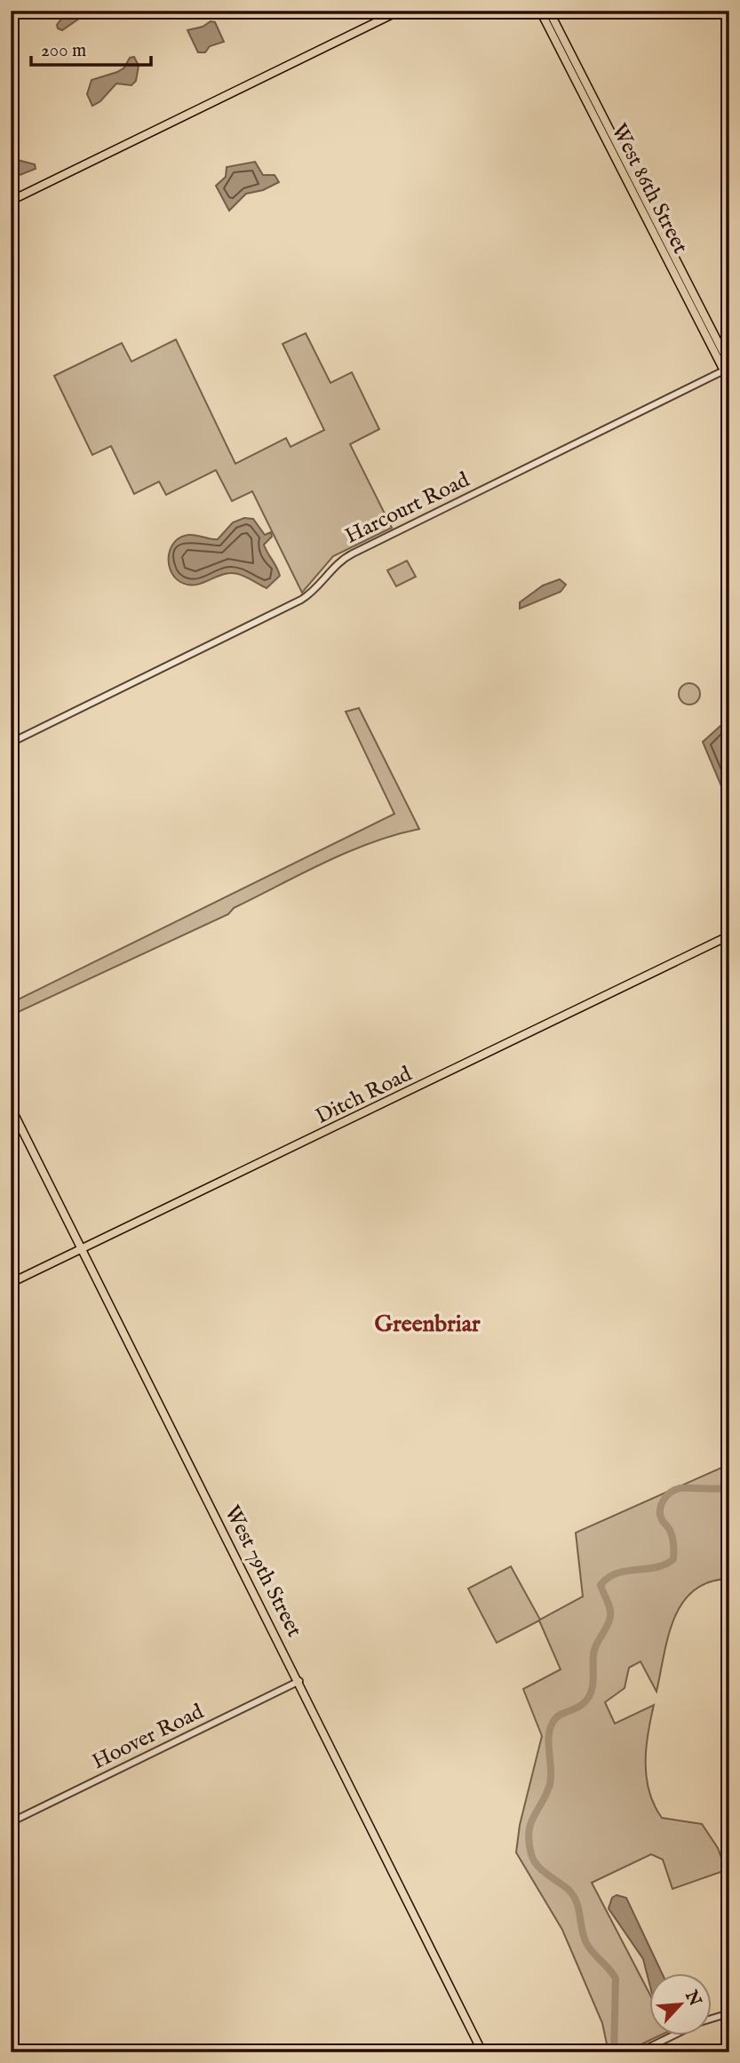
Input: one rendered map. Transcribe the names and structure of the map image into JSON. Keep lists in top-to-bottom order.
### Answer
{
  "streets": {
    "main road": ["West 86th Street", "Ditch Road", "West 79th Street"],
    "street": ["Harcourt Road", "Hoover Road"]
  },
  "crossings": [
    ["West 86th Street", "Harcourt Road"],
    ["Ditch Road", "West 79th Street"],
    ["West 79th Street", "Hoover Road"]
  ],
  "districts": ["Greenbriar"],
  "scale_bar": "200 m",
  "north": "top right"
}
